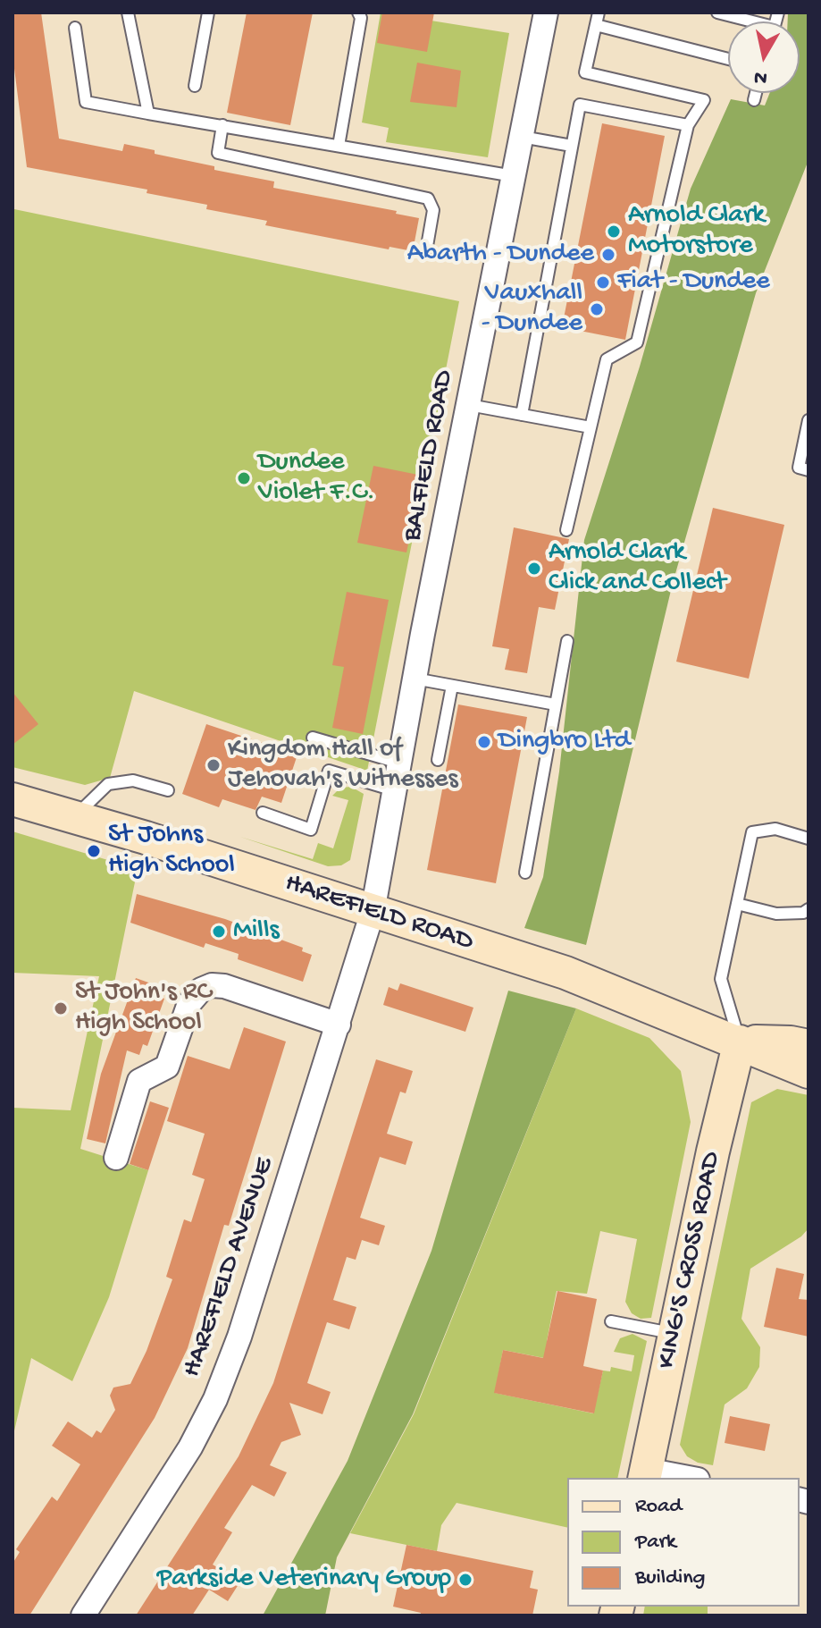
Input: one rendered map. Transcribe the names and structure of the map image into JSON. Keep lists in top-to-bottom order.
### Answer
{
  "streets": {
    "street": [
      "BALFIELD ROAD",
      "HAREFIELD ROAD",
      "KING'S CROSS ROAD",
      "HAREFIELD AVENUE"
    ]
  },
  "crossings": [
    ["BALFIELD ROAD", "HAREFIELD ROAD"],
    ["BALFIELD ROAD", "HAREFIELD AVENUE"],
    ["HAREFIELD ROAD", "KING'S CROSS ROAD"],
    ["HAREFIELD ROAD", "HAREFIELD AVENUE"]
  ],
  "places": [
    "Arnold Clark Motorstore",
    "Abarth - Dundee",
    "Fiat - Dundee",
    "Vauxhall - Dundee",
    "Dundee Violet F.C.",
    "Arnold Clark Click and Collect",
    "Dingbro Ltd",
    "Kingdom Hall of Jehovah's Witnesses",
    "St Johns High School",
    "Mills",
    "St John's RC High School",
    "Parkside Veterinary Group"
  ],
  "legend": ["Road", "Park", "Building"],
  "north": "bottom"
}
